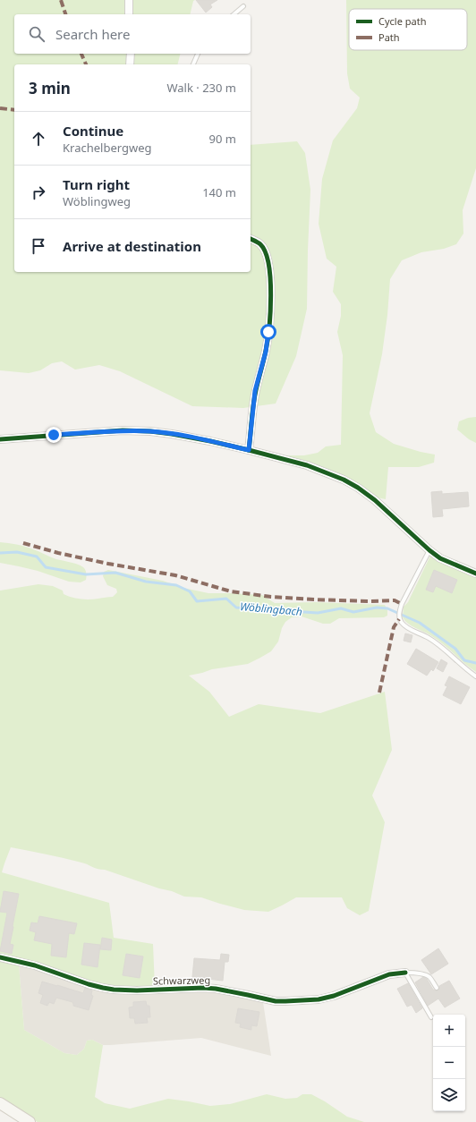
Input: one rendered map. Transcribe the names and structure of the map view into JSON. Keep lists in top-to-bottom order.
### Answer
{
  "streets": {
    "street": ["Schwarzweg"]
  },
  "water": ["Wöblingbach"],
  "legend": ["Cycle path", "Path"],
  "page": {
    "search": "Search here",
    "heading": ["3 min", "Walk · 230 m"],
    "list": [
      ["Continue", "Krachelbergweg", "90 m"],
      ["Turn right", "Wöblingweg", "140 m"],
      "Arrive at destination"
    ],
    "map_buttons": ["+", "−"]
  }
}
